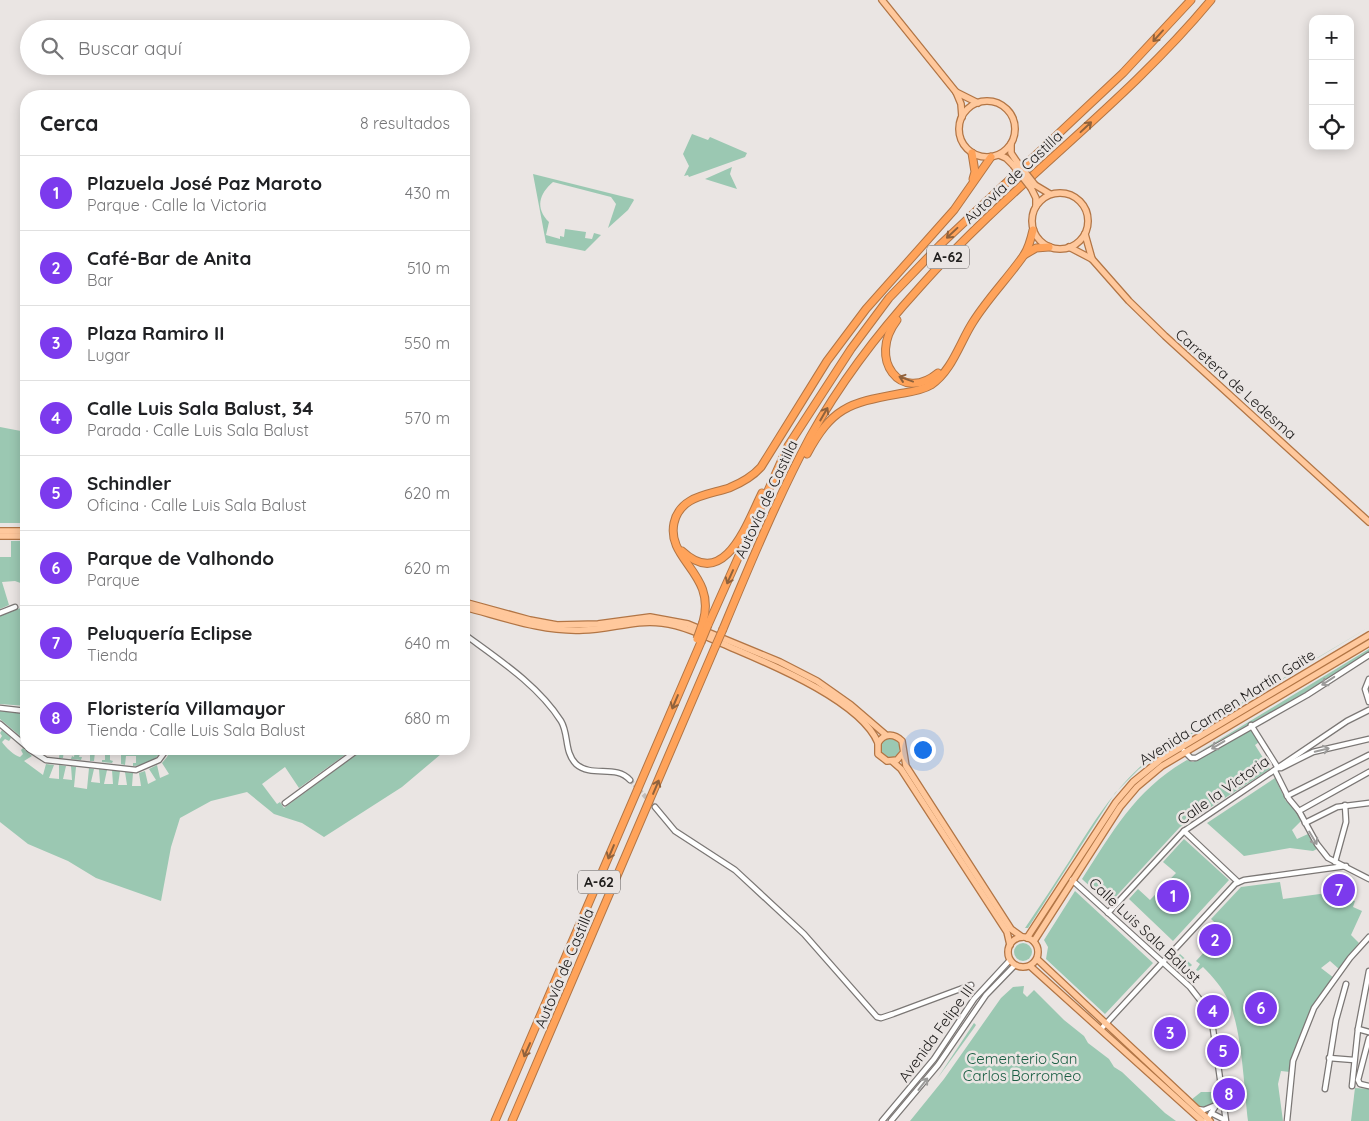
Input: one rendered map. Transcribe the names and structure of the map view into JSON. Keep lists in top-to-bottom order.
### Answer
{
  "streets": {
    "highway": ["Autovía de Castilla", "A-62"],
    "main road": ["Carretera de Ledesma", "Avenida Carmen Martín Gaite"],
    "street": ["Calle la Victoria", "Calle Luis Sala Balust", "Avenida Felipe III"]
  },
  "crossings": [
    ["Avenida Carmen Martín Gaite", "Calle Luis Sala Balust"],
    ["Avenida Carmen Martín Gaite", "Avenida Felipe III"],
    ["Calle la Victoria", "Calle Luis Sala Balust"]
  ],
  "parks": ["Cementerio San Carlos Borromeo"],
  "page": {
    "map_buttons": ["+", "−"],
    "search": "Buscar aquí",
    "heading": ["Cerca", "8 resultados"],
    "list": [
      {
        "mark": "1",
        "name": "Plazuela José Paz Maroto",
        "note": "Parque · Calle la Victoria",
        "value": "430 m"
      },
      {
        "mark": "2",
        "name": "Café-Bar de Anita",
        "note": "Bar",
        "value": "510 m"
      },
      {
        "mark": "3",
        "name": "Plaza Ramiro II",
        "note": "Lugar",
        "value": "550 m"
      },
      {
        "mark": "4",
        "name": "Calle Luis Sala Balust, 34",
        "note": "Parada · Calle Luis Sala Balust",
        "value": "570 m"
      },
      {
        "mark": "5",
        "name": "Schindler",
        "note": "Oficina · Calle Luis Sala Balust",
        "value": "620 m"
      },
      {
        "mark": "6",
        "name": "Parque de Valhondo",
        "note": "Parque",
        "value": "620 m"
      },
      {
        "mark": "7",
        "name": "Peluquería Eclipse",
        "note": "Tienda",
        "value": "640 m"
      },
      {
        "mark": "8",
        "name": "Floristería Villamayor",
        "note": "Tienda · Calle Luis Sala Balust",
        "value": "680 m"
      }
    ],
    "pins": [
      "7",
      "1",
      "2",
      "6",
      "4",
      "3",
      "5",
      "8"
    ]
  }
}
